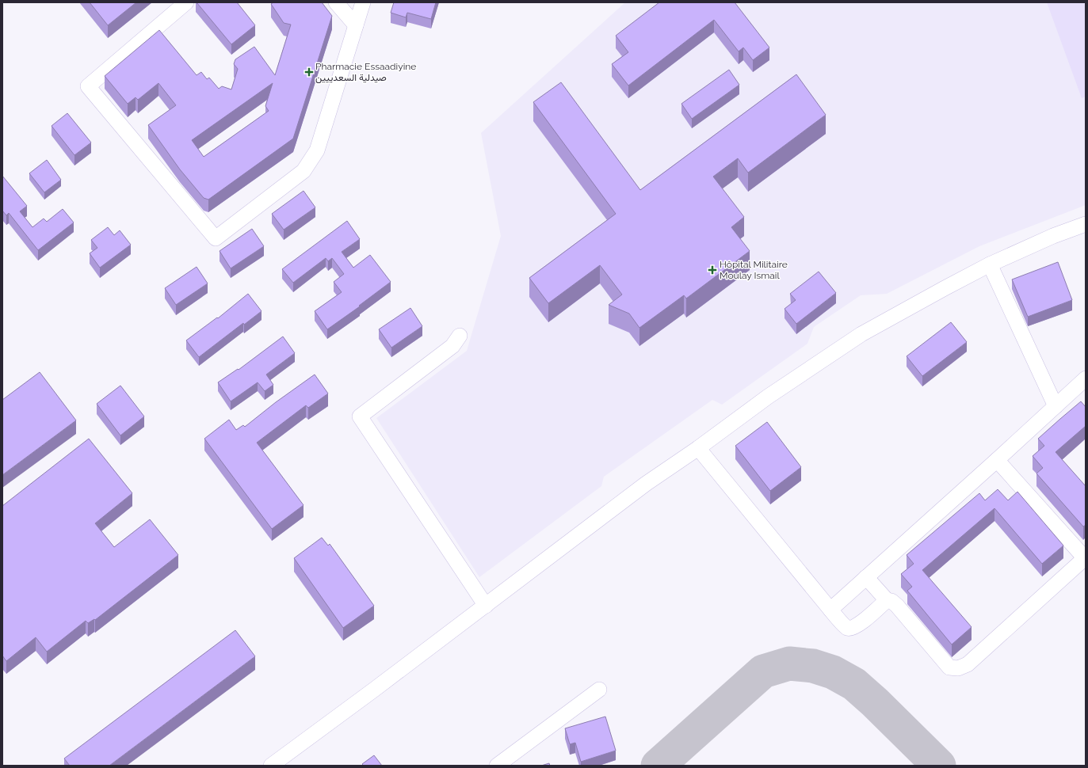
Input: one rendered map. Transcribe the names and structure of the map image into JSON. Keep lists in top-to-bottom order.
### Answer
{
  "places": {
    "health": ["Pharmacie Essaadiyine صيدلية السعدييين", "Hôpital Militaire Moulay Ismail"]
  }
}
